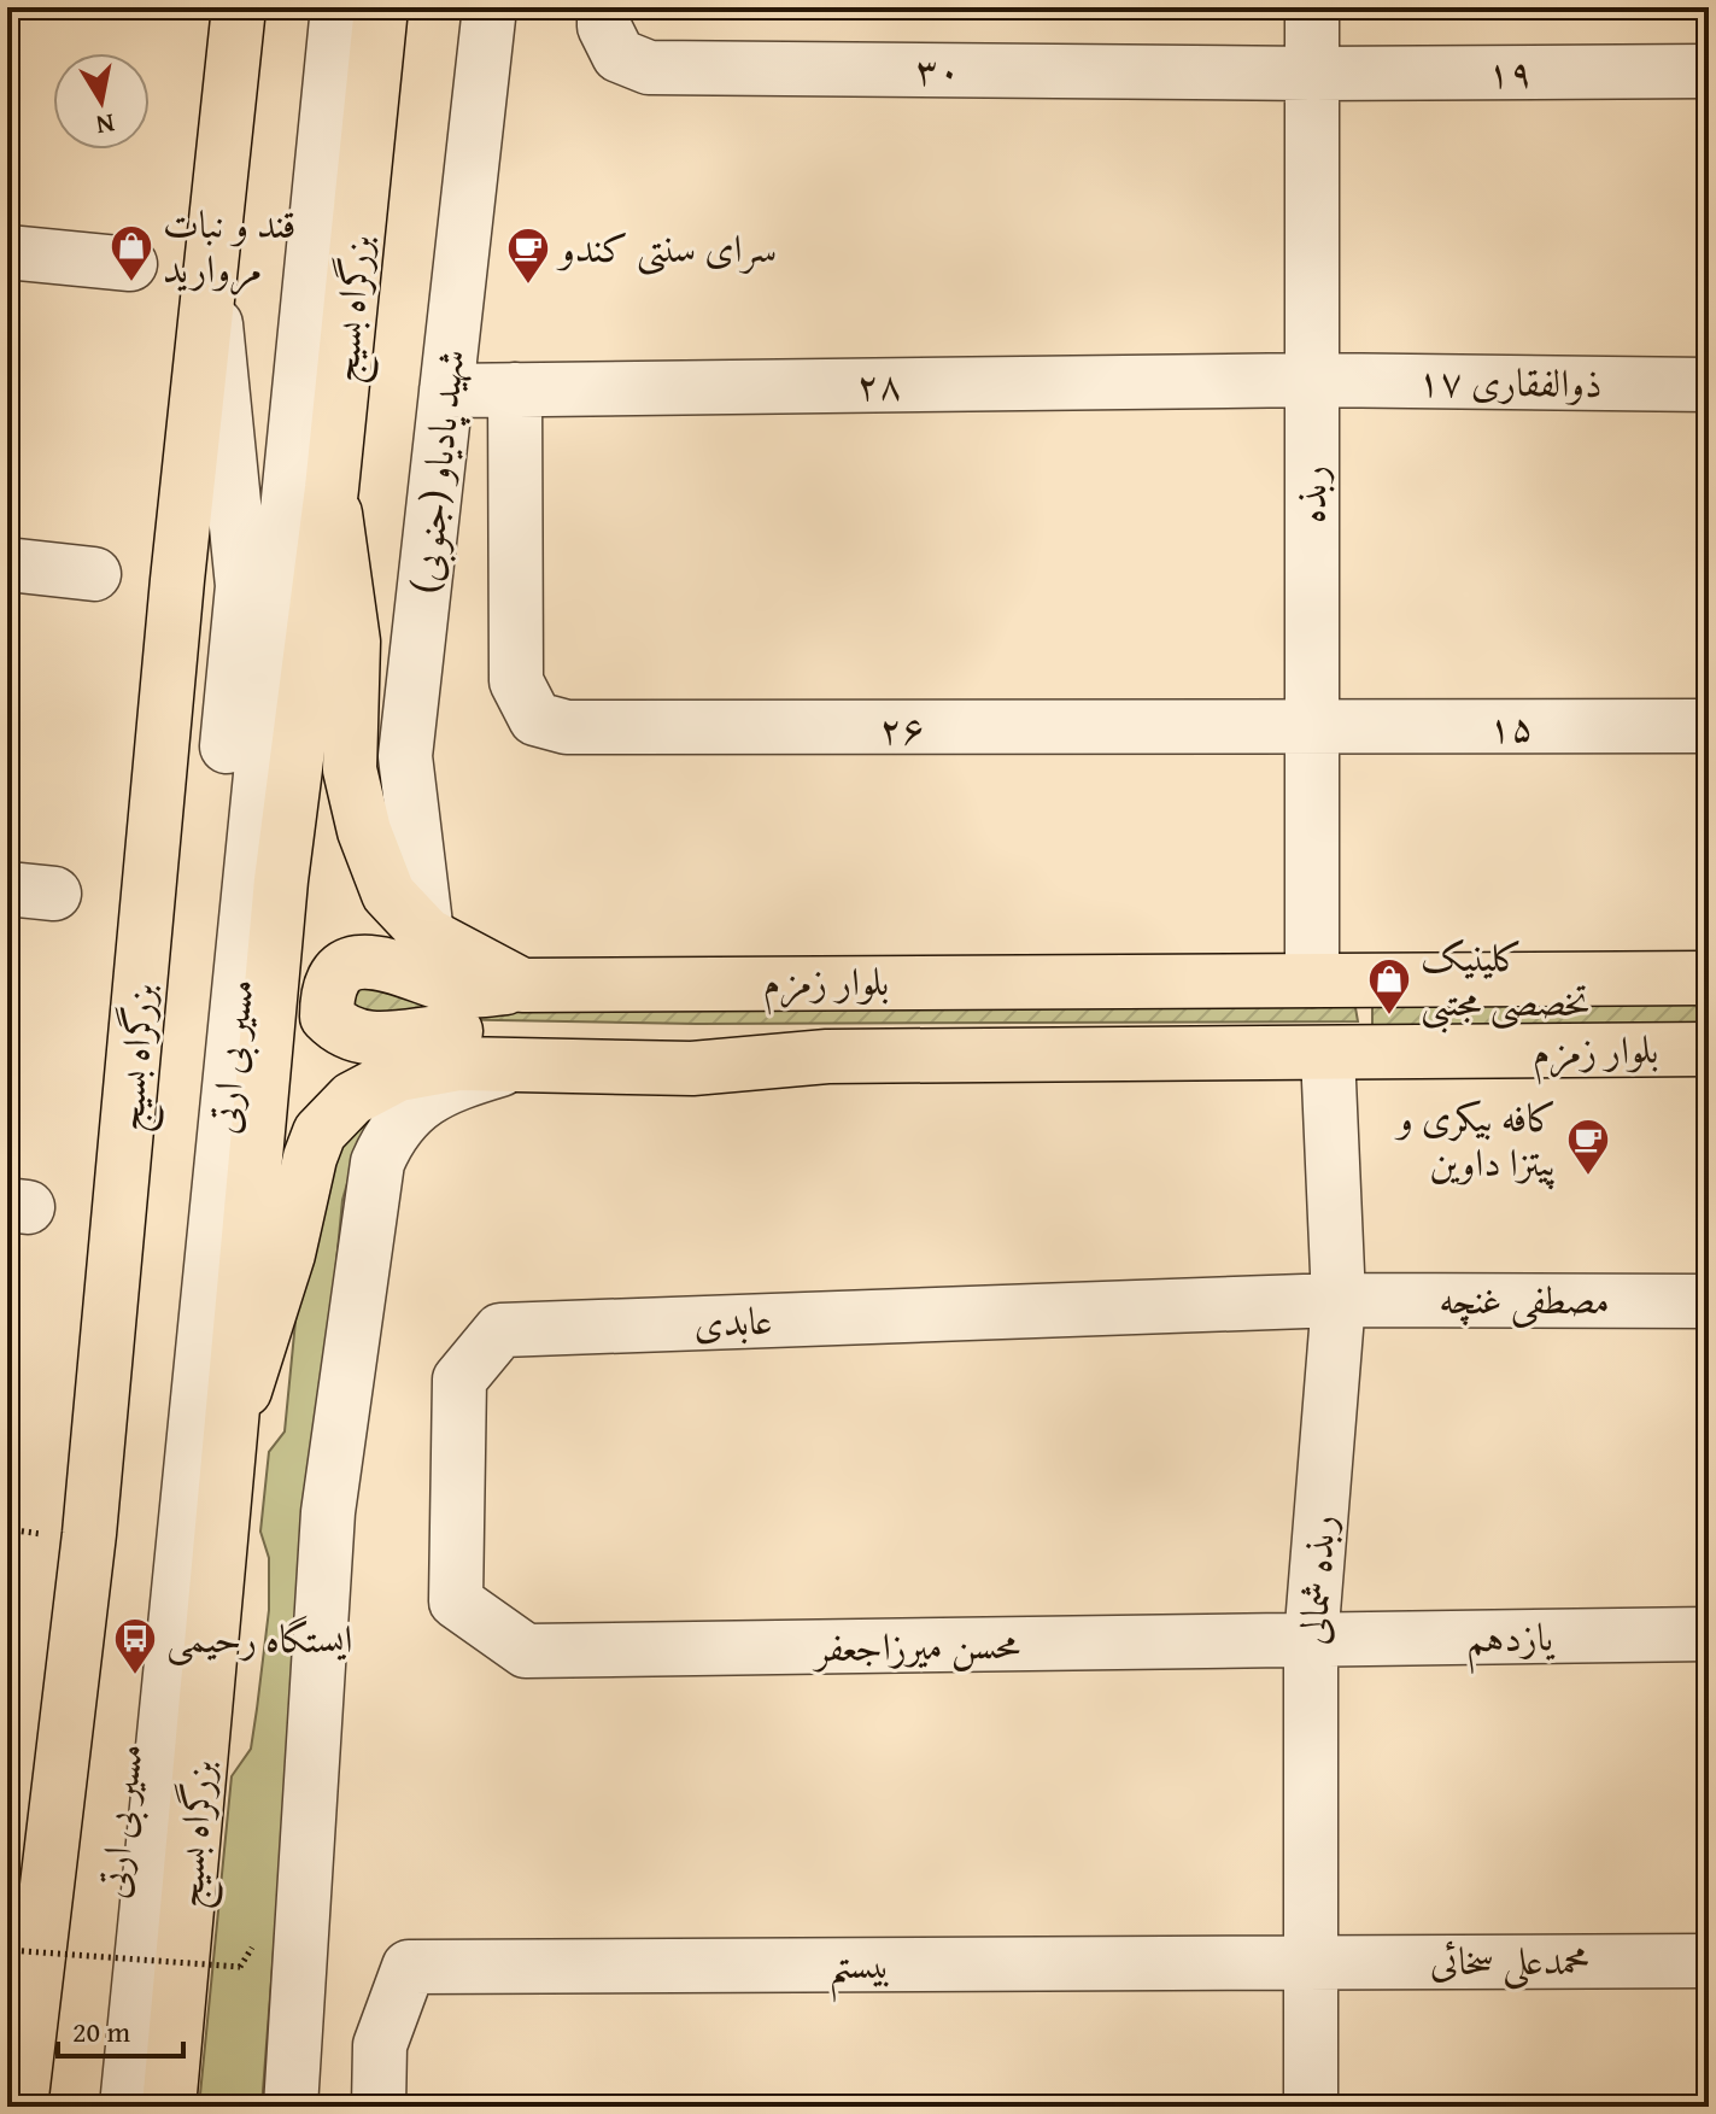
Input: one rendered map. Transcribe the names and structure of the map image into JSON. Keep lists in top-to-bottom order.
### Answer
{
  "streets": {
    "main road": ["بزرگراه بسیج", "بلوار زمزم"],
    "street": [
      "۳۰",
      "۱۹",
      "ذوالفقاری ۱۷",
      "۲۸",
      "شهید پادیاو (جنوبی)",
      "ربذه",
      "۱۵",
      "۲۶",
      "مسیر بی ارتی",
      "مصطفی غنچه",
      "عابدی",
      "ربذه شمالی",
      "یازدهم",
      "محسن میرزاجعفر",
      "محمدعلی سخائی",
      "بیستم"
    ]
  },
  "crossings": [
    ["۳۰", "۱۹"],
    ["۳۰", "ربذه"],
    ["۱۹", "ربذه"],
    ["بزرگراه بسیج", "بلوار زمزم"],
    ["بزرگراه بسیج", "مسیر بی ارتی"],
    ["ذوالفقاری ۱۷", "۲۸"],
    ["ذوالفقاری ۱۷", "ربذه"],
    ["۲۸", "شهید پادیاو (جنوبی)"],
    ["۲۸", "ربذه"],
    ["۲۸", "۲۶"],
    ["شهید پادیاو (جنوبی)", "بلوار زمزم"],
    ["ربذه", "۱۵"],
    ["ربذه", "۲۶"],
    ["ربذه", "بلوار زمزم"],
    ["۱۵", "۲۶"],
    ["بلوار زمزم", "ربذه شمالی"],
    ["مصطفی غنچه", "عابدی"],
    ["مصطفی غنچه", "ربذه شمالی"],
    ["عابدی", "ربذه شمالی"],
    ["عابدی", "محسن میرزاجعفر"],
    ["ربذه شمالی", "یازدهم"],
    ["ربذه شمالی", "محسن میرزاجعفر"],
    ["ربذه شمالی", "محمدعلی سخائی"],
    ["ربذه شمالی", "بیستم"],
    ["یازدهم", "محسن میرزاجعفر"],
    ["محمدعلی سخائی", "بیستم"]
  ],
  "places": {
    "shop": ["قند و نبات مروارید", "کلینیک تخصصی مجتبی"],
    "cafe": ["سرای سنتی کندو", "کافه بیکری و پیتزا داوین"],
    "bus stop": ["ایستگاه رحیمی"]
  },
  "scale_bar": "20 m",
  "north": "bottom"
}
